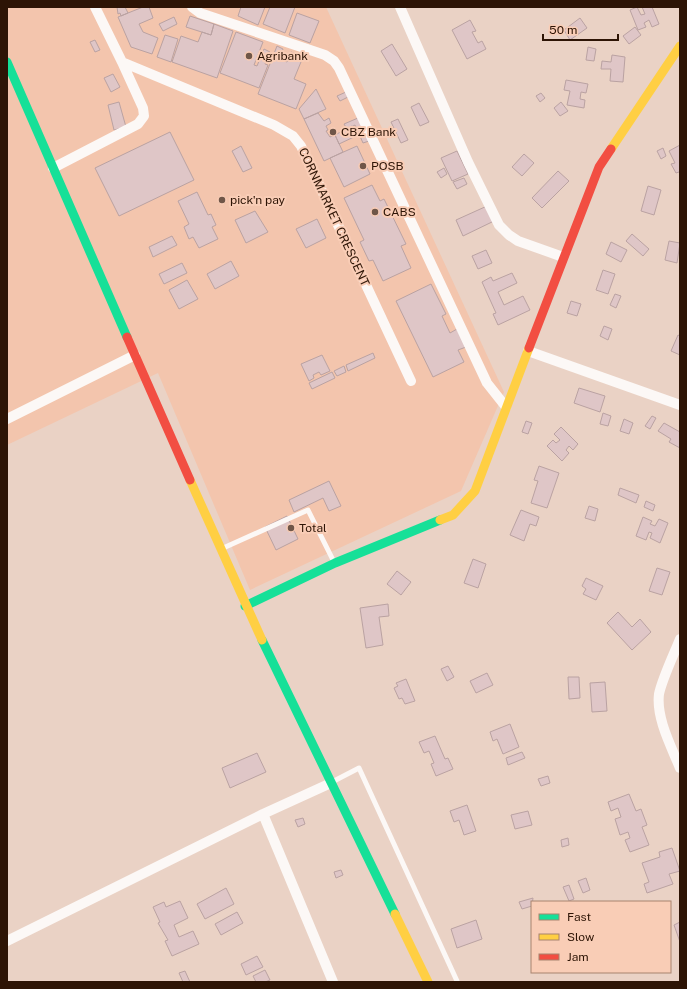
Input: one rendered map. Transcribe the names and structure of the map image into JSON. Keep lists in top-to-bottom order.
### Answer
{
  "streets": {
    "street": ["CORNMARKET CRESCENT"]
  },
  "places": [
    "Agribank",
    "CBZ Bank",
    "POSB",
    "pick'n pay",
    "CABS",
    "Total"
  ],
  "legend": ["Fast", "Slow", "Jam"],
  "scale_bar": "50 m"
}
